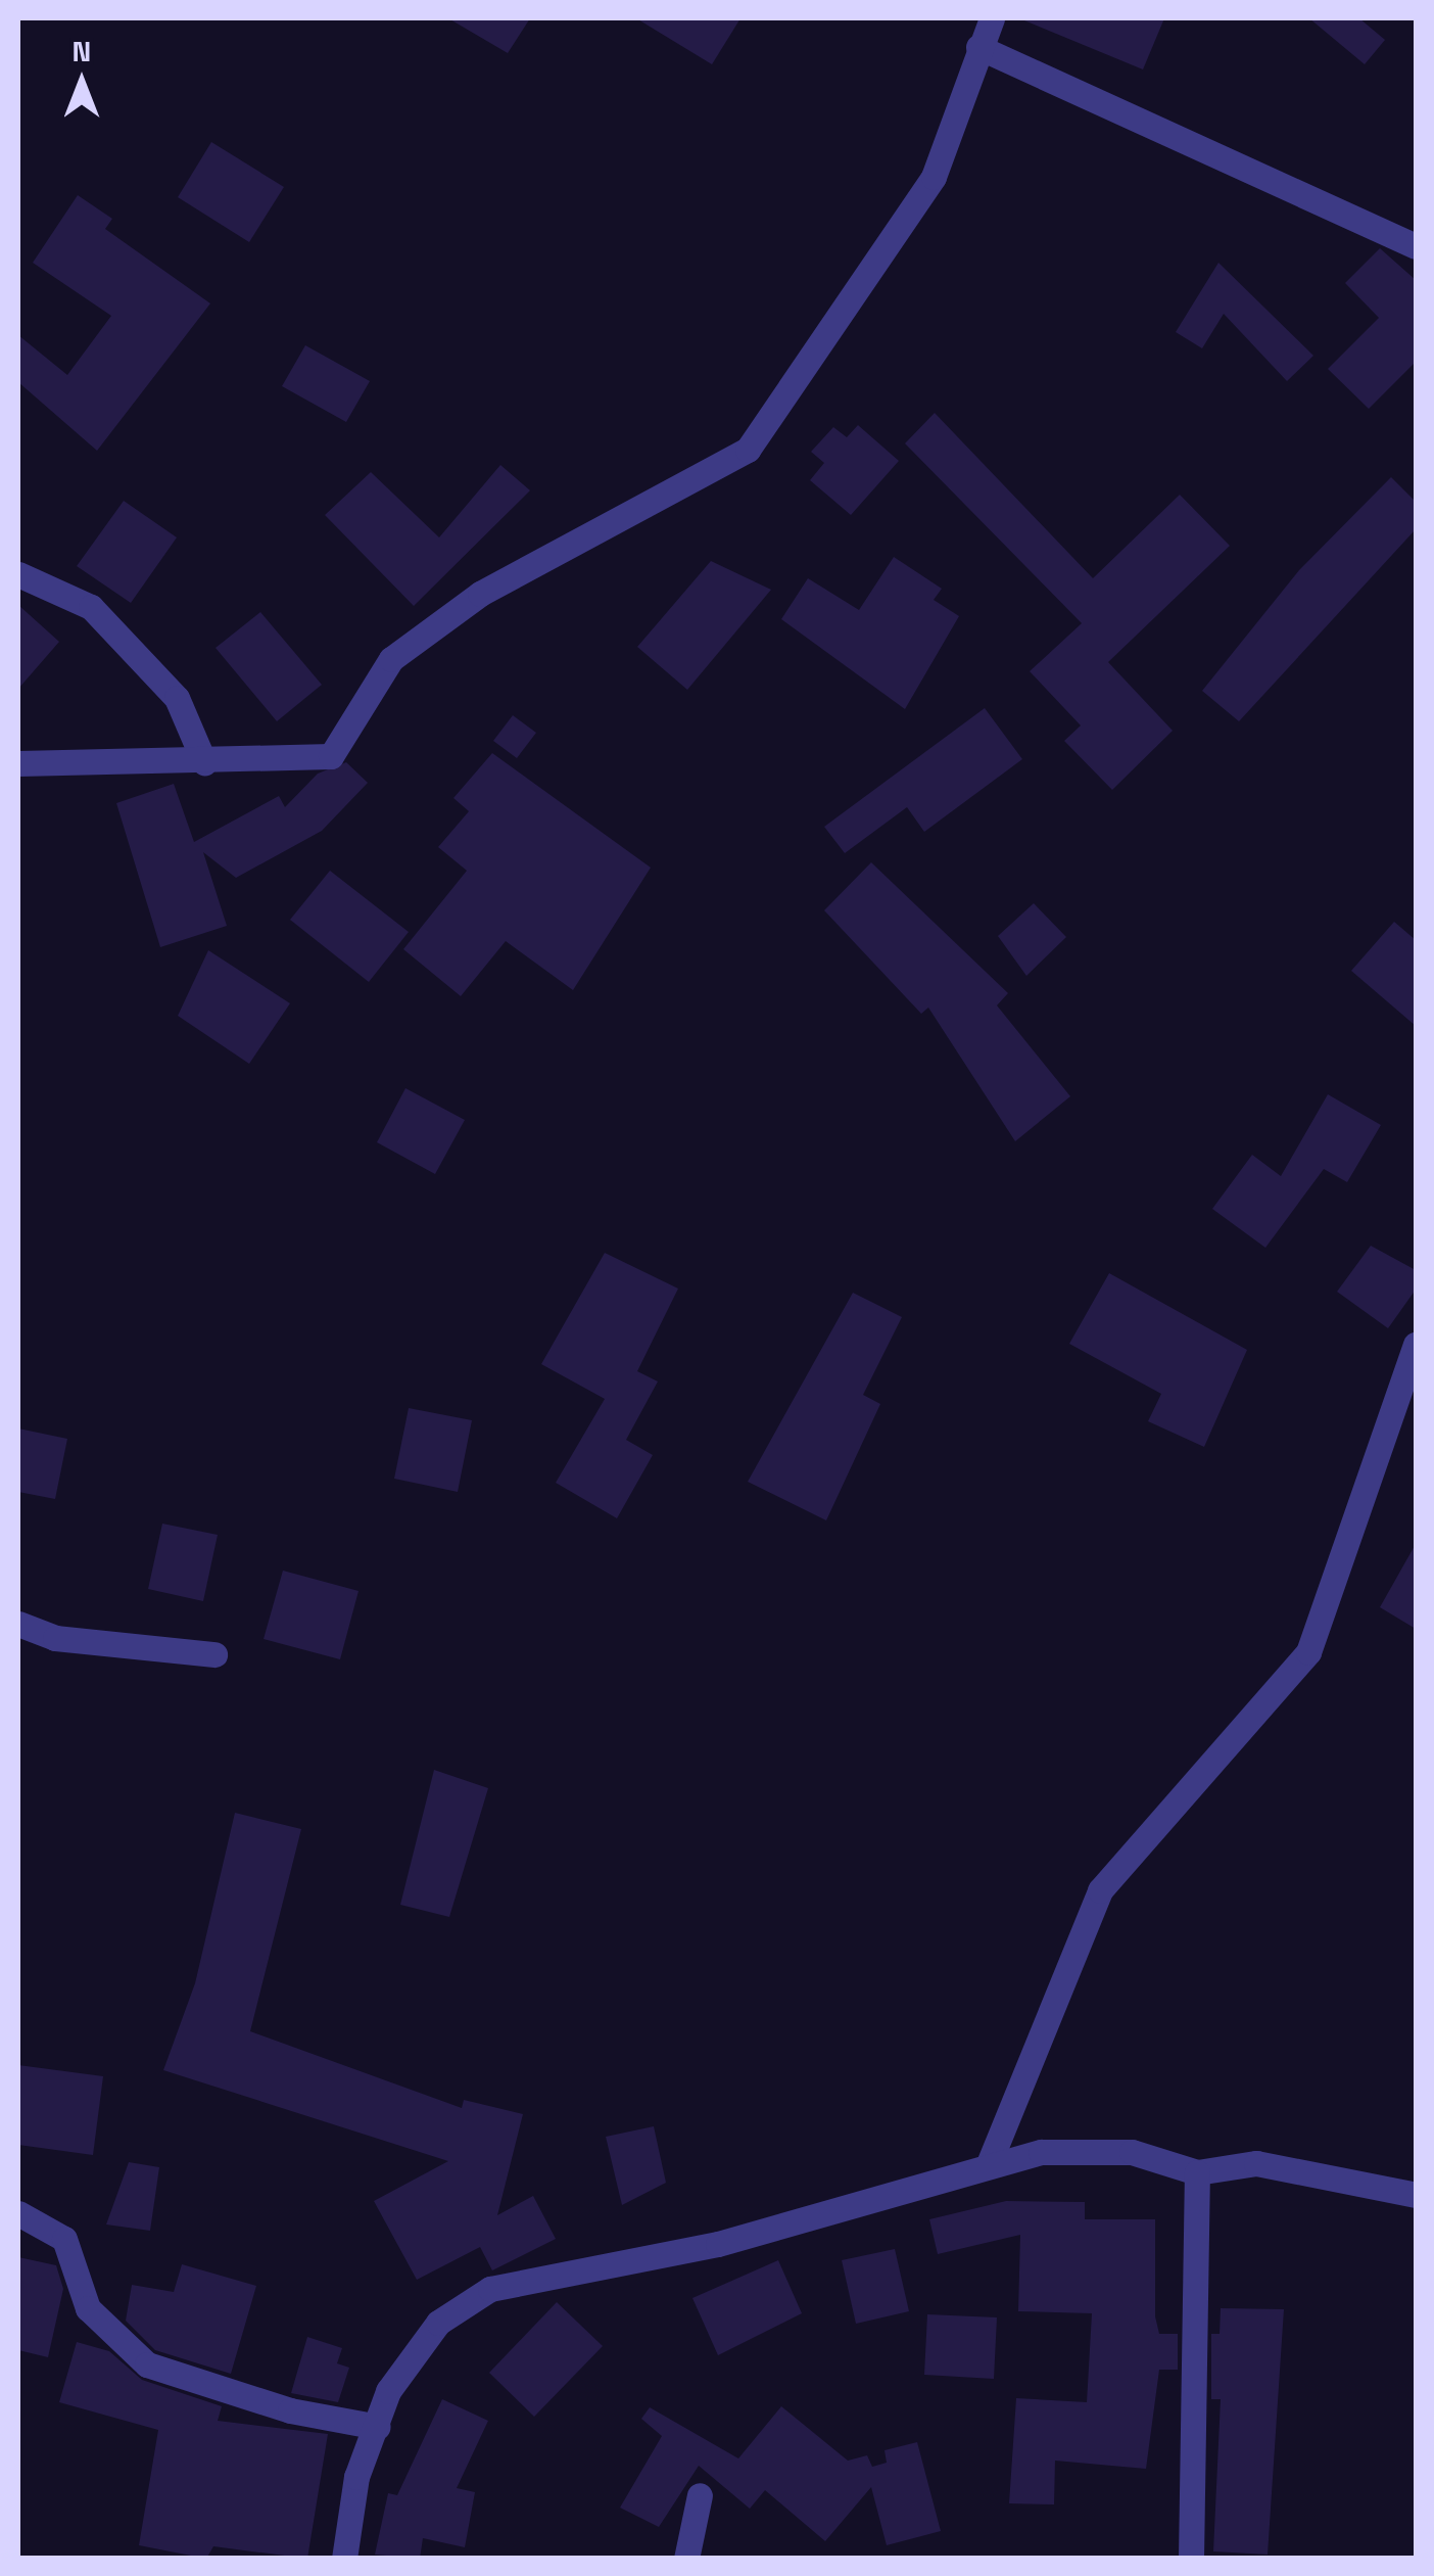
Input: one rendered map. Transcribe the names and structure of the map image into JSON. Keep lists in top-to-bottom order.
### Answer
{
  "north": "top"
}
